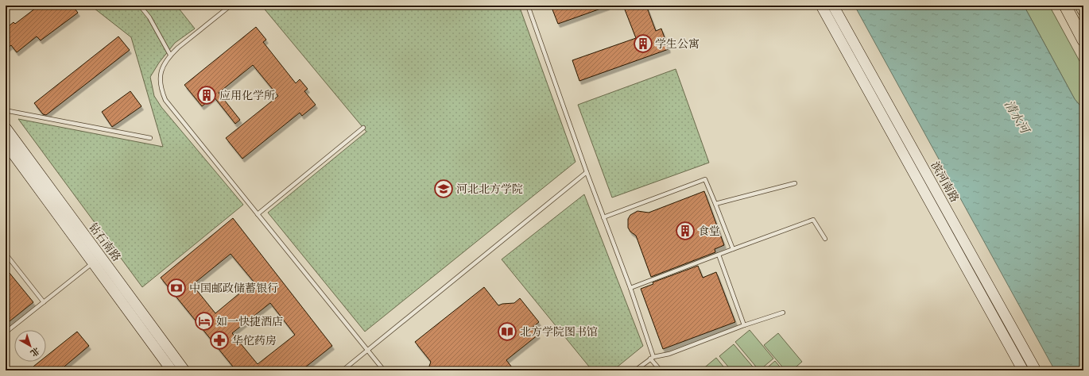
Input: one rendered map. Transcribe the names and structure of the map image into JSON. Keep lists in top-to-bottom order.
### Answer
{
  "streets": {
    "main road": ["滨河南路", "钻石南路"]
  },
  "water": ["清水河"],
  "places": {
    "building": ["学生公寓", "应用化学所", "食堂"],
    "school or university": ["河北北方学院"],
    "bank": ["中国邮政储蓄银行"],
    "hotel": ["如一快捷酒店"],
    "library": ["北方学院图书馆"],
    "pharmacy": ["华佗药房"]
  },
  "north": "bottom right"
}
